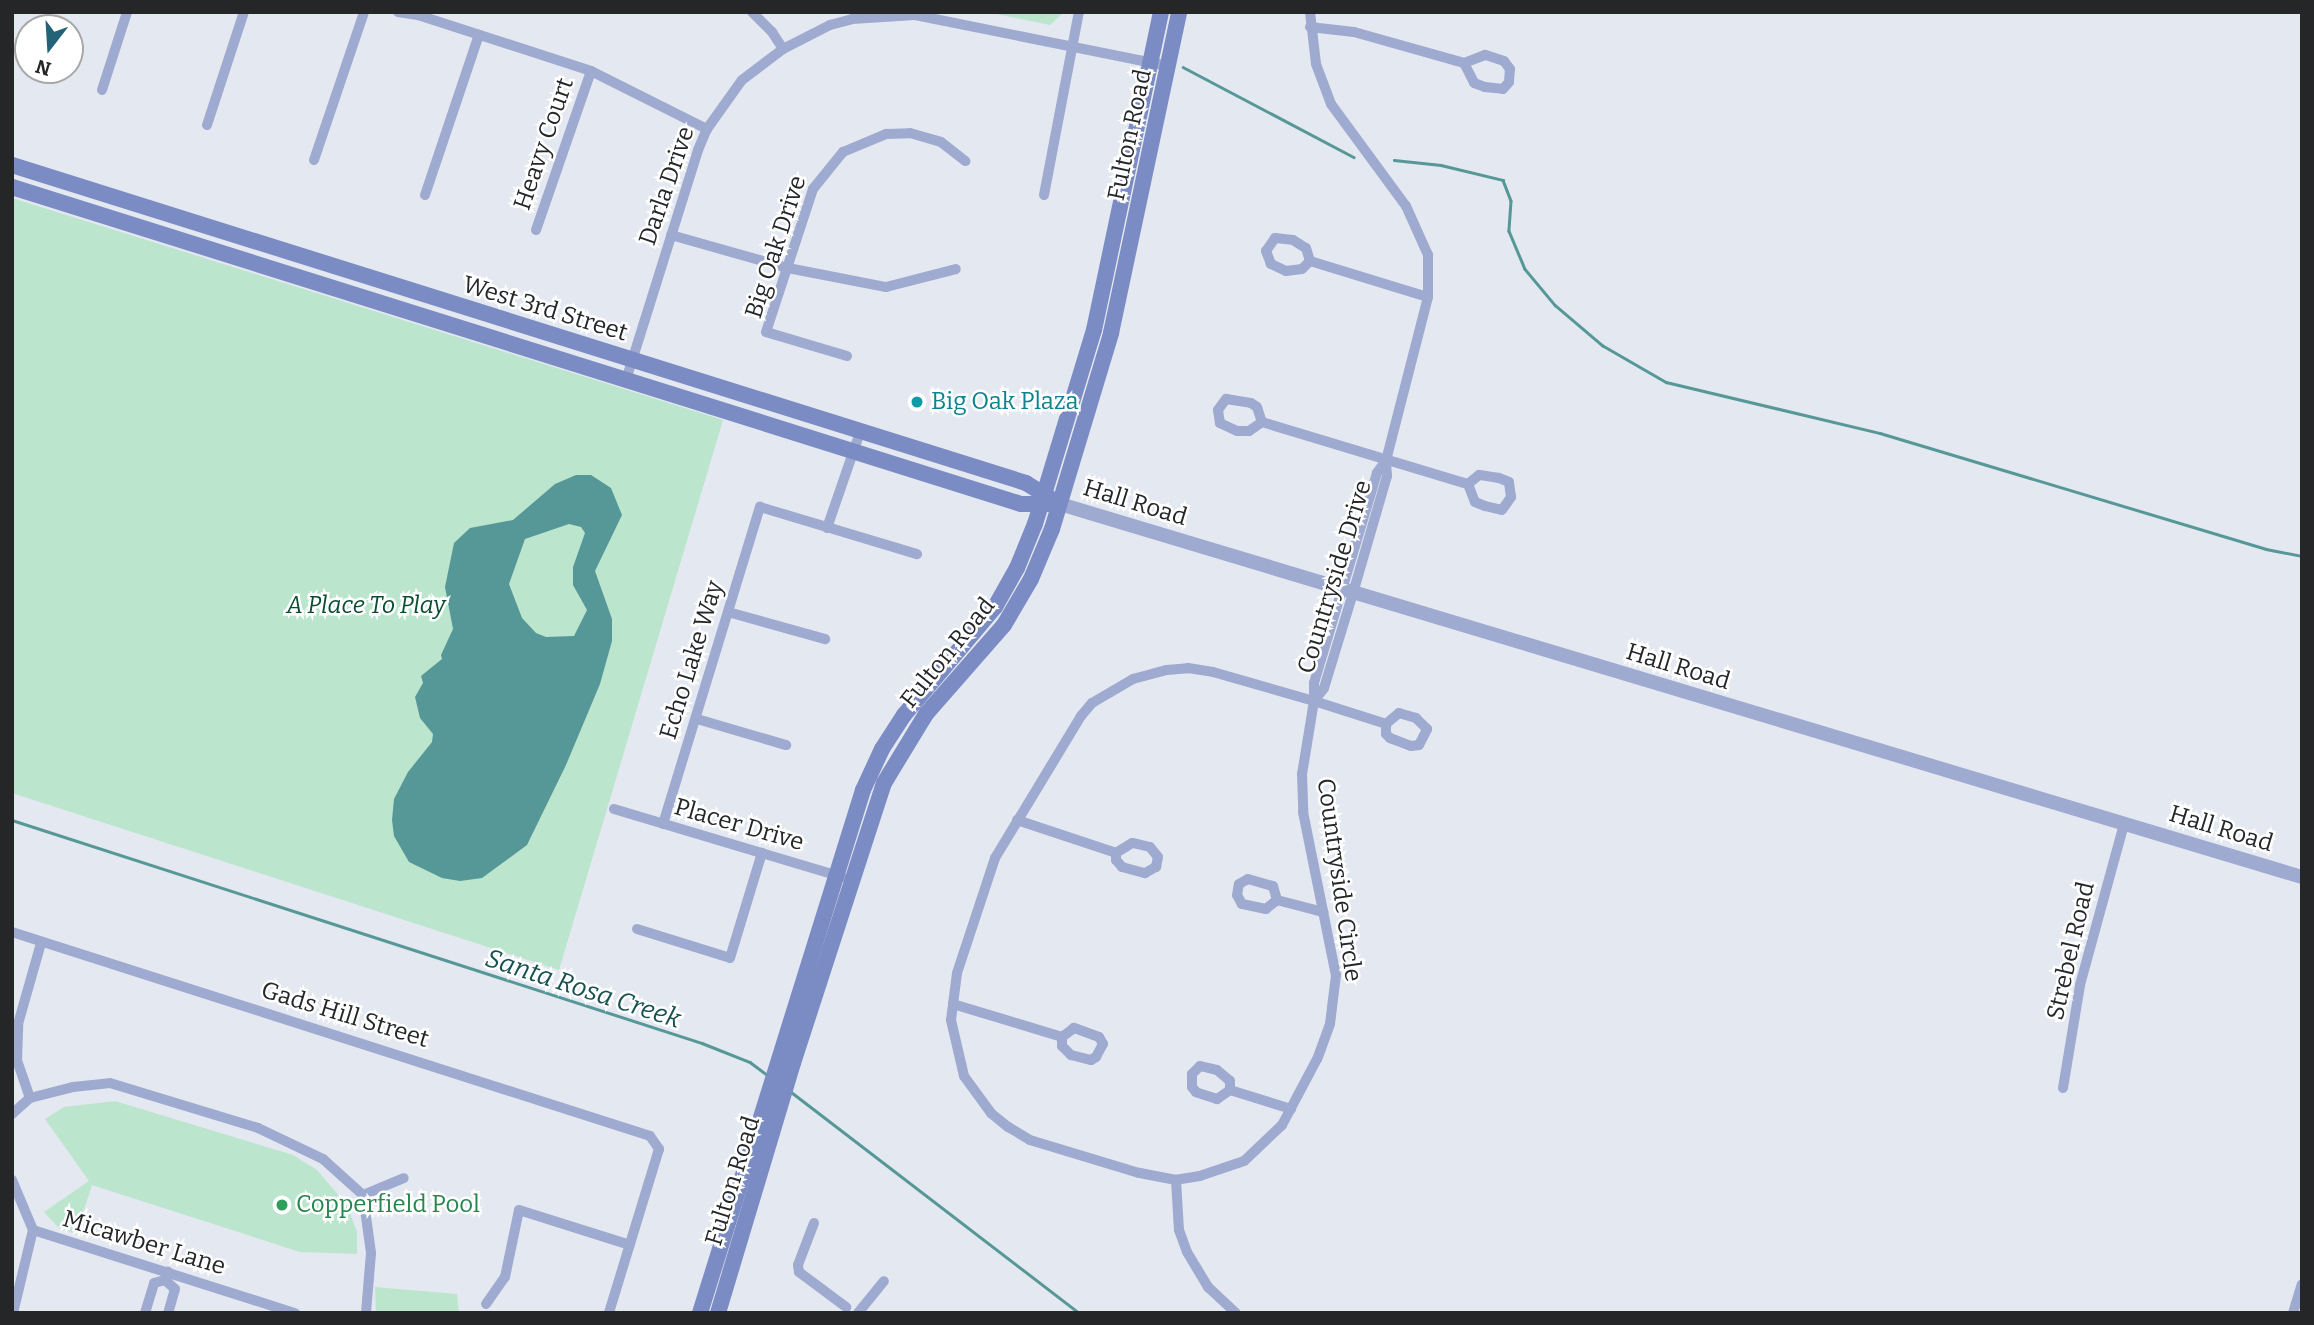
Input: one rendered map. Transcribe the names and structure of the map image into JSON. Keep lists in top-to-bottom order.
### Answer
{
  "streets": {
    "main road": ["Fulton Road", "West 3rd Street"],
    "street": [
      "Heavy Court",
      "Darla Drive",
      "Big Oak Drive",
      "Hall Road",
      "Countryside Drive",
      "Echo Lake Way",
      "Placer Drive",
      "Countryside Circle",
      "Strebel Road",
      "Gads Hill Street",
      "Micawber Lane"
    ]
  },
  "crossings": [
    ["Fulton Road", "Darla Drive"],
    ["Fulton Road", "West 3rd Street"],
    ["Fulton Road", "Hall Road"],
    ["Fulton Road", "Placer Drive"],
    ["Darla Drive", "West 3rd Street"],
    ["West 3rd Street", "Hall Road"],
    ["Hall Road", "Countryside Drive"],
    ["Hall Road", "Strebel Road"],
    ["Countryside Drive", "Countryside Circle"],
    ["Echo Lake Way", "Placer Drive"]
  ],
  "water": ["Santa Rosa Creek"],
  "parks": ["A Place To Play"],
  "places": ["Big Oak Plaza", "Copperfield Pool"],
  "north": "bottom"
}
